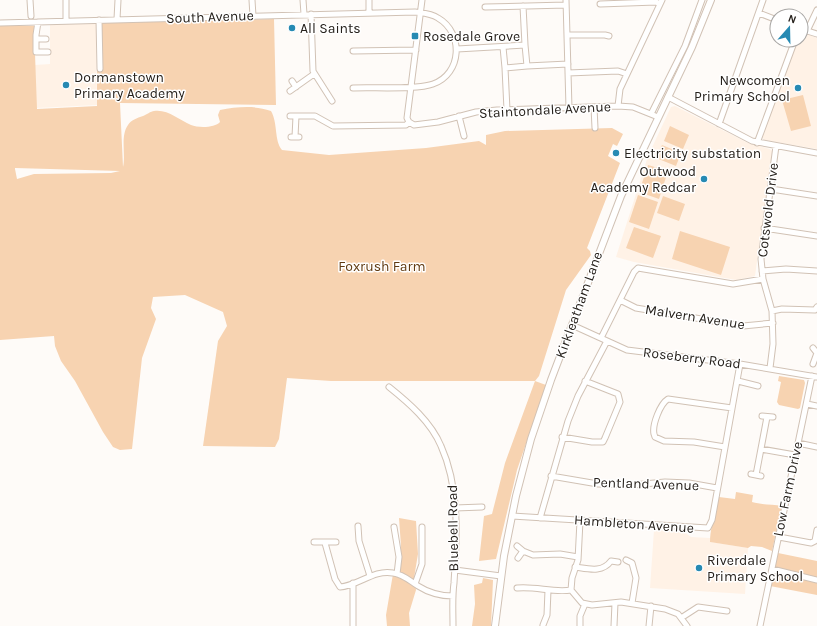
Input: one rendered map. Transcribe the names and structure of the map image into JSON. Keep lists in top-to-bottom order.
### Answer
{
  "streets": {
    "main road": ["Kirkleatham Lane"],
    "street": [
      "South Avenue",
      "Staintondale Avenue",
      "Cotswold Drive",
      "Malvern Avenue",
      "Roseberry Road",
      "Pentland Avenue",
      "Low Farm Drive",
      "Hambleton Avenue",
      "Bluebell Road"
    ]
  },
  "crossings": [
    ["Staintondale Avenue", "Kirkleatham Lane"],
    ["Cotswold Drive", "Malvern Avenue"],
    ["Cotswold Drive", "Roseberry Road"],
    ["Kirkleatham Lane", "Roseberry Road"],
    ["Kirkleatham Lane", "Hambleton Avenue"],
    ["Roseberry Road", "Low Farm Drive"],
    ["Roseberry Road", "Hambleton Avenue"],
    ["Pentland Avenue", "Hambleton Avenue"]
  ],
  "parks": ["Foxrush Farm"],
  "places": {
    "other": [
      "All Saints",
      "Dormanstown Primary Academy",
      "Newcomen Primary School",
      "Electricity substation",
      "Outwood Academy Redcar",
      "Riverdale Primary School"
    ],
    "transit": ["Rosedale Grove"]
  },
  "north": "top"
}
